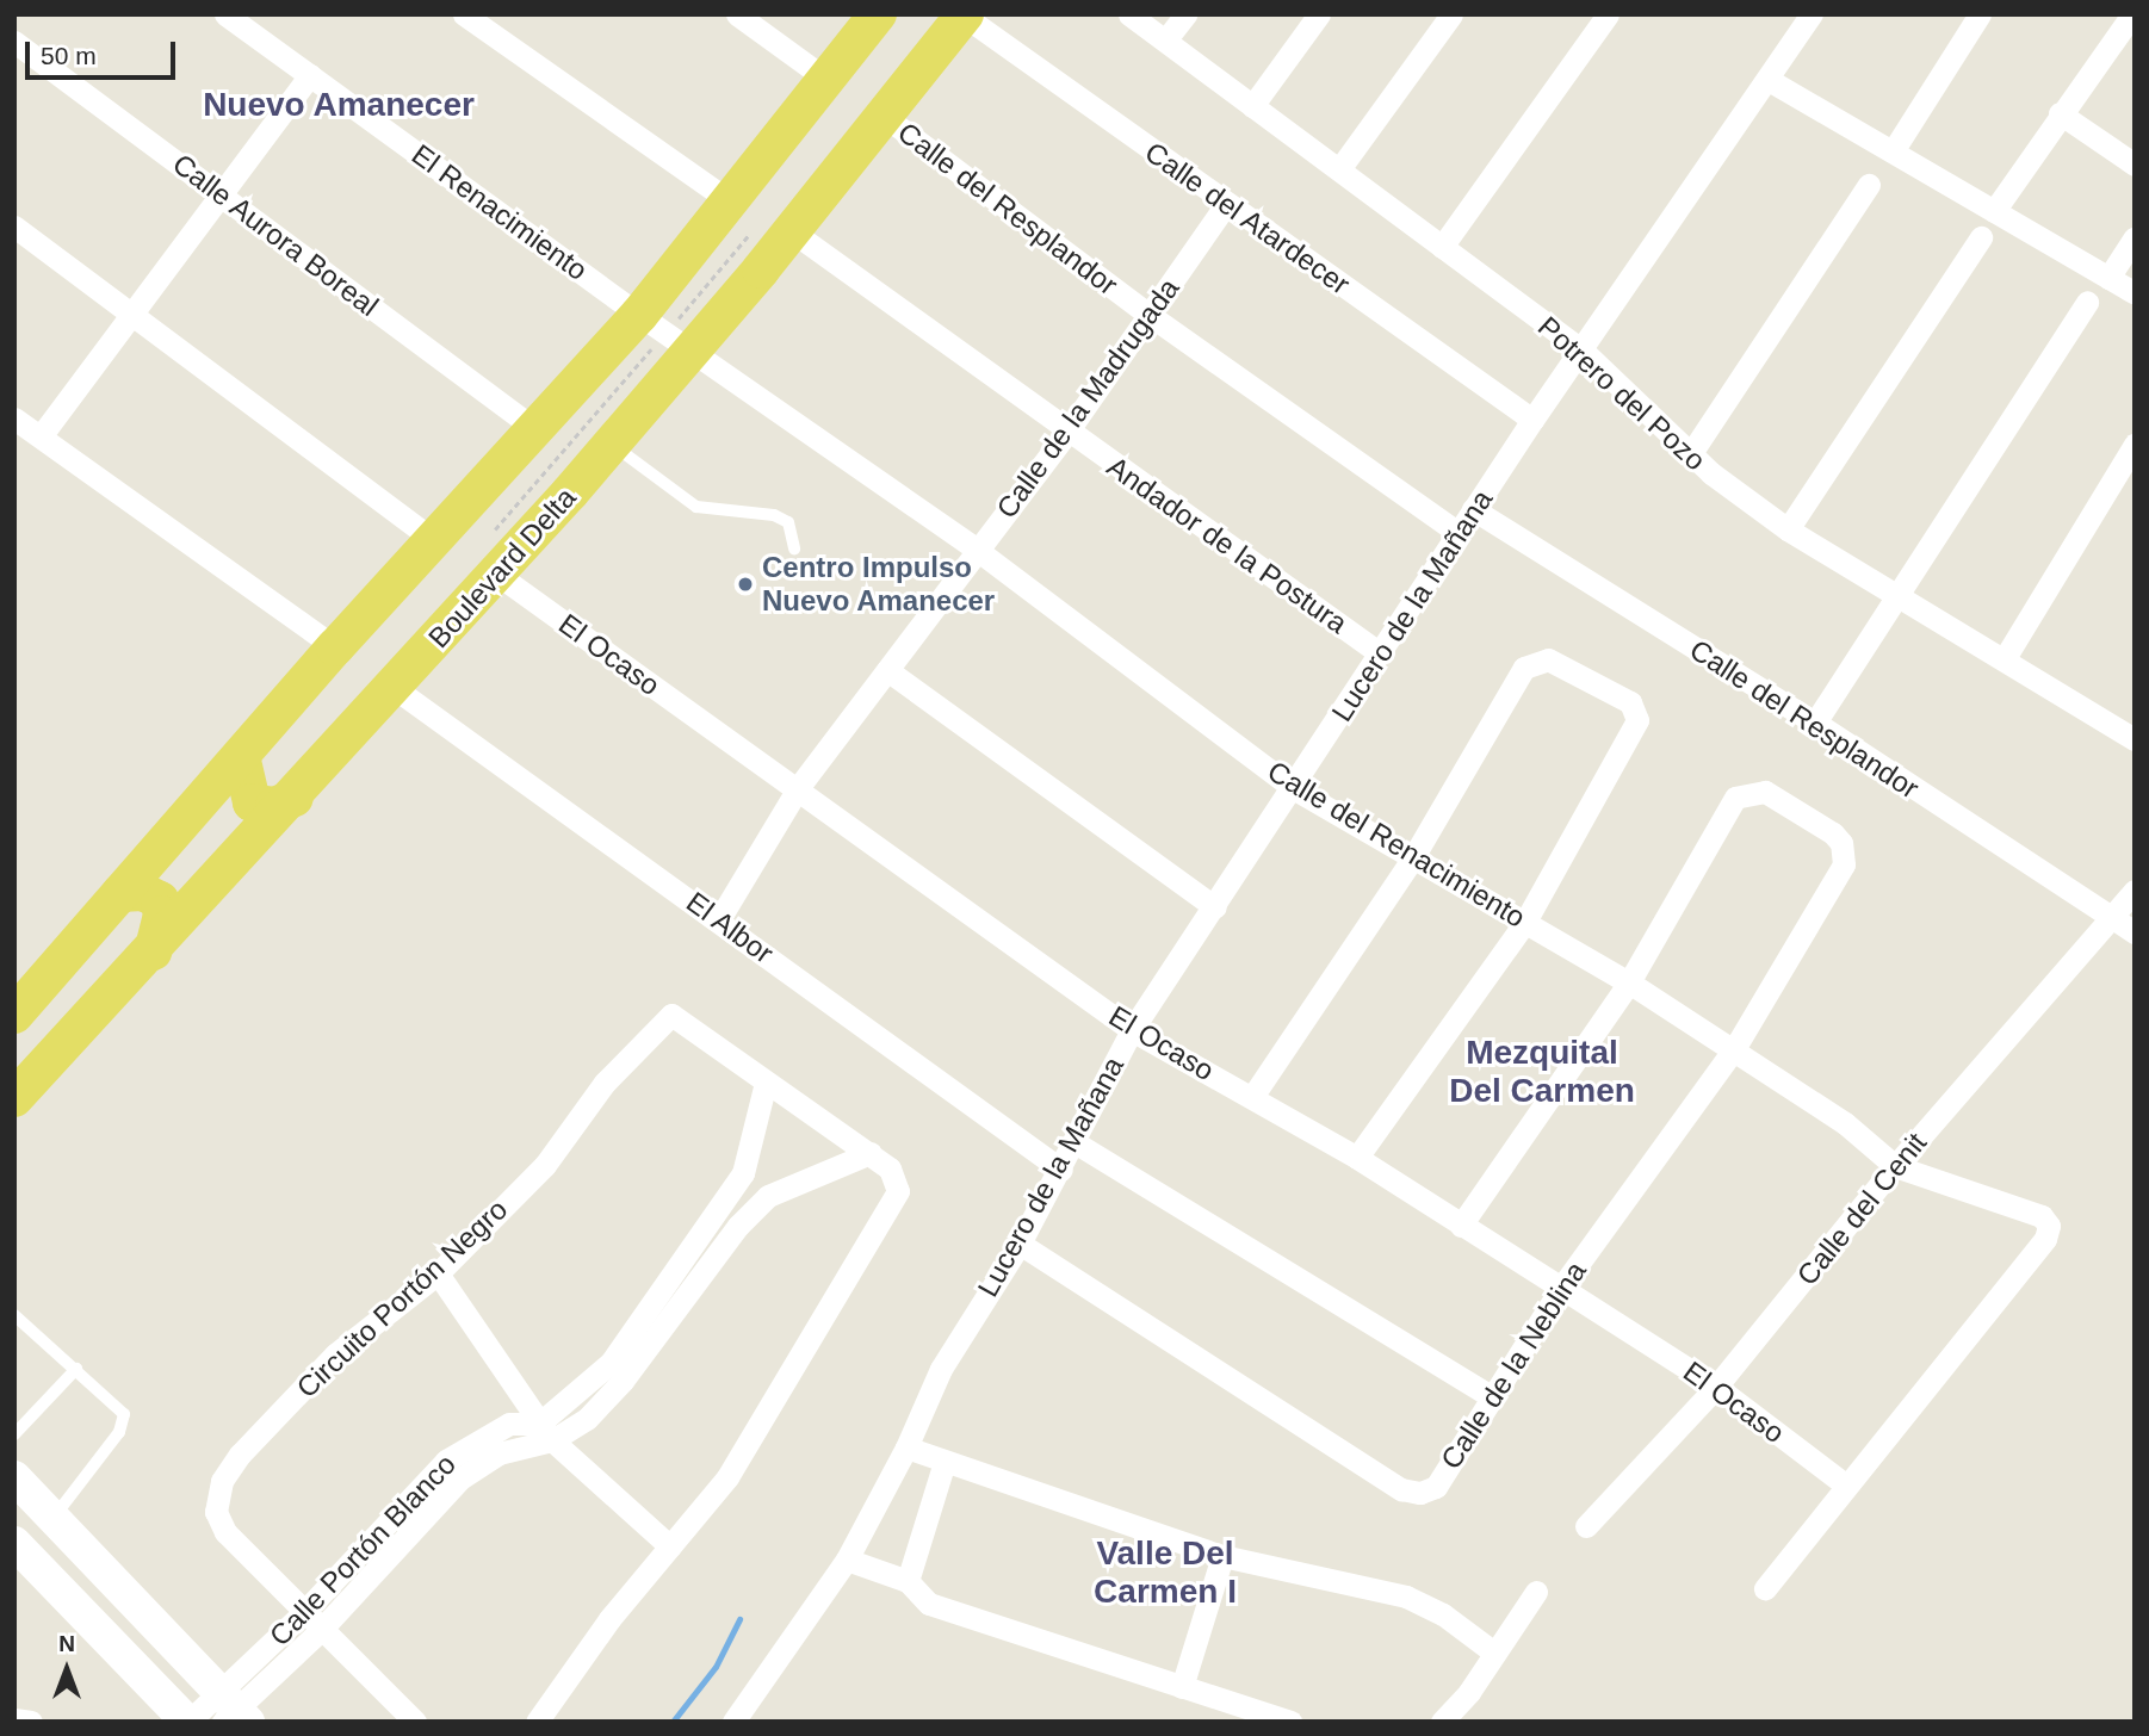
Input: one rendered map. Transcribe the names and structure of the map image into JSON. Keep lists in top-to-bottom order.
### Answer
{
  "streets": {
    "main road": ["Boulevard Delta"],
    "street": [
      "Calle del Resplandor",
      "El Renacimiento",
      "Calle del Atardecer",
      "Calle Aurora Boreal",
      "Potrero del Pozo",
      "Calle de la Madrugada",
      "Andador de la Postura",
      "Lucero de la Mañana",
      "El Ocaso",
      "Calle del Renacimiento",
      "El Albor",
      "Calle del Cenit",
      "Circuito Portón Negro",
      "Calle de la Neblina",
      "Calle Portón Blanco"
    ]
  },
  "crossings": [
    ["Calle del Resplandor", "Calle de la Madrugada"],
    ["Calle del Resplandor", "Boulevard Delta"],
    ["Calle del Resplandor", "Lucero de la Mañana"],
    ["Calle del Resplandor", "Calle del Cenit"],
    ["El Renacimiento", "Boulevard Delta"],
    ["El Renacimiento", "Calle del Renacimiento"],
    ["Calle del Atardecer", "Calle de la Madrugada"],
    ["Calle del Atardecer", "Boulevard Delta"],
    ["Calle del Atardecer", "Lucero de la Mañana"],
    ["Calle Aurora Boreal", "Boulevard Delta"],
    ["Potrero del Pozo", "Lucero de la Mañana"],
    ["Calle de la Madrugada", "Andador de la Postura"],
    ["Calle de la Madrugada", "El Ocaso"],
    ["Calle de la Madrugada", "Calle del Renacimiento"],
    ["Calle de la Madrugada", "El Albor"],
    ["Andador de la Postura", "Boulevard Delta"],
    ["Andador de la Postura", "Lucero de la Mañana"],
    ["Boulevard Delta", "El Ocaso"],
    ["Boulevard Delta", "Calle del Renacimiento"],
    ["Boulevard Delta", "El Albor"],
    ["Lucero de la Mañana", "El Ocaso"],
    ["Lucero de la Mañana", "Calle del Renacimiento"],
    ["Lucero de la Mañana", "El Albor"],
    ["Lucero de la Mañana", "Calle de la Neblina"],
    ["El Ocaso", "Calle del Renacimiento"],
    ["El Ocaso", "Calle del Cenit"],
    ["El Ocaso", "Calle de la Neblina"],
    ["Calle del Renacimiento", "Calle del Cenit"],
    ["Calle del Renacimiento", "Calle de la Neblina"],
    ["Circuito Portón Negro", "Calle Portón Blanco"]
  ],
  "districts": ["Nuevo Amanecer", "Mezquital Del Carmen", "Valle Del Carmen I"],
  "places": ["Centro Impulso Nuevo Amanecer"],
  "scale_bar": "50 m",
  "north": "top"
}
